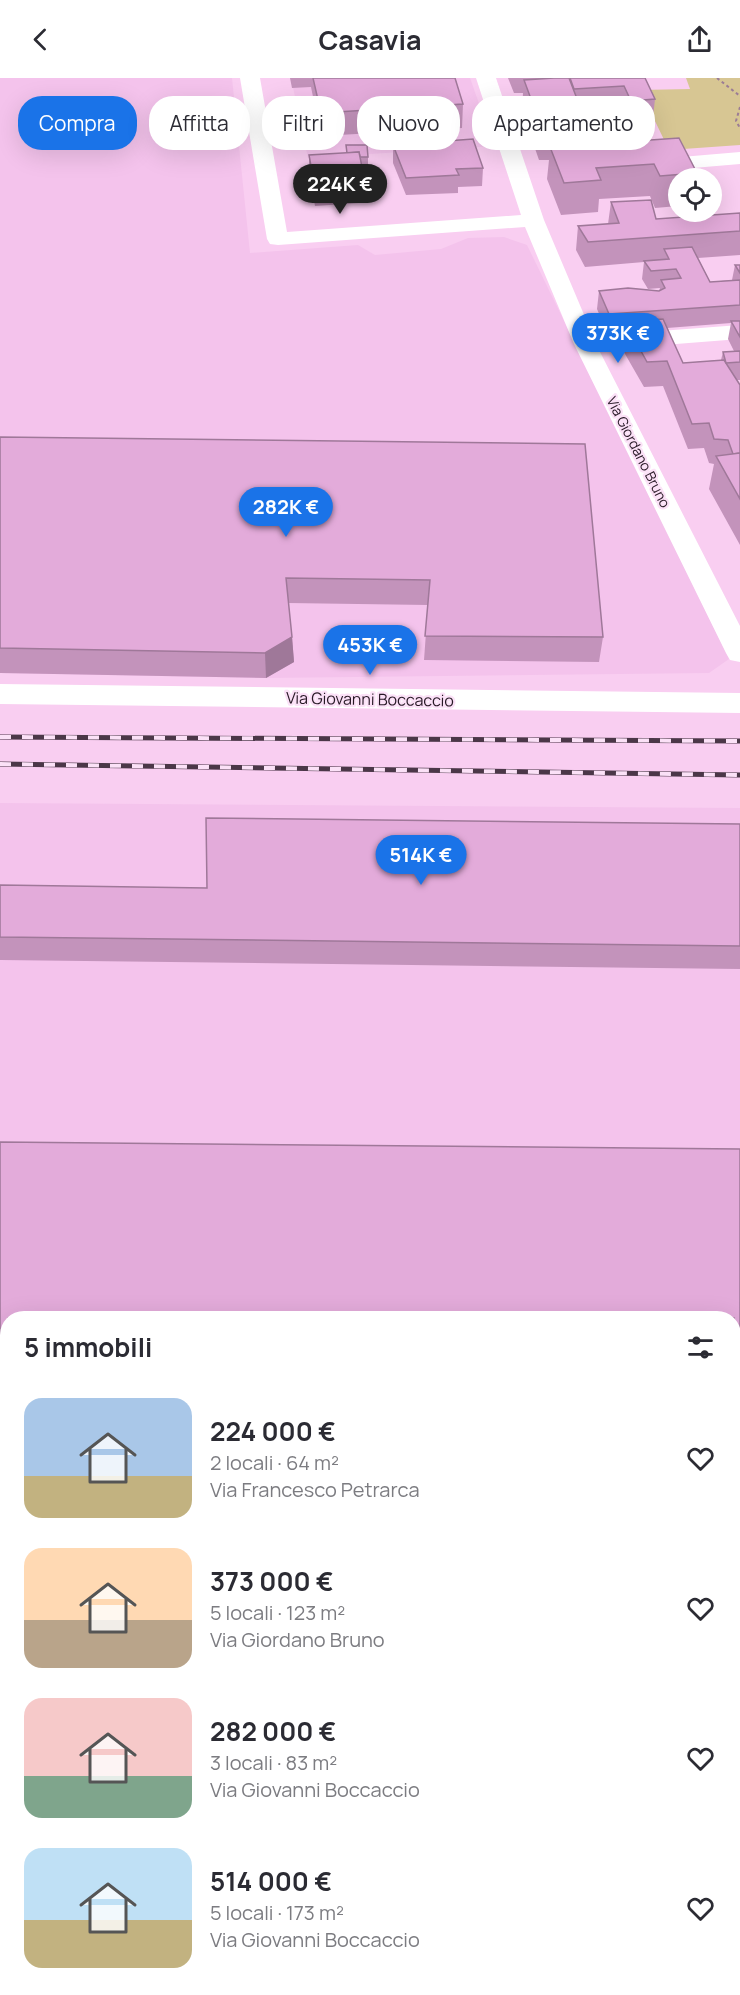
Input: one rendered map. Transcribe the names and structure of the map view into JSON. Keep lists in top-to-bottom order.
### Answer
{
  "streets": {
    "street": ["Via Giordano Bruno", "Via Giovanni Boccaccio"]
  },
  "page": {
    "header": "Casavia",
    "chip": [
      "Compra",
      "Affitta",
      "Filtri",
      "Nuovo",
      "Appartamento"
    ],
    "price": [
      "224K €",
      "373K €",
      "282K €",
      "453K €",
      "514K €"
    ],
    "heading": "5 immobili",
    "list": [
      {
        "name": "224 000 €",
        "note": "2 locali · 64 m² · Via Francesco Petrarca"
      },
      {
        "name": "373 000 €",
        "note": "5 locali · 123 m² · Via Giordano Bruno"
      },
      {
        "name": "282 000 €",
        "note": "3 locali · 83 m² · Via Giovanni Boccaccio"
      },
      {
        "name": "514 000 €",
        "note": "5 locali · 173 m² · Via Giovanni Boccaccio"
      }
    ]
  }
}
